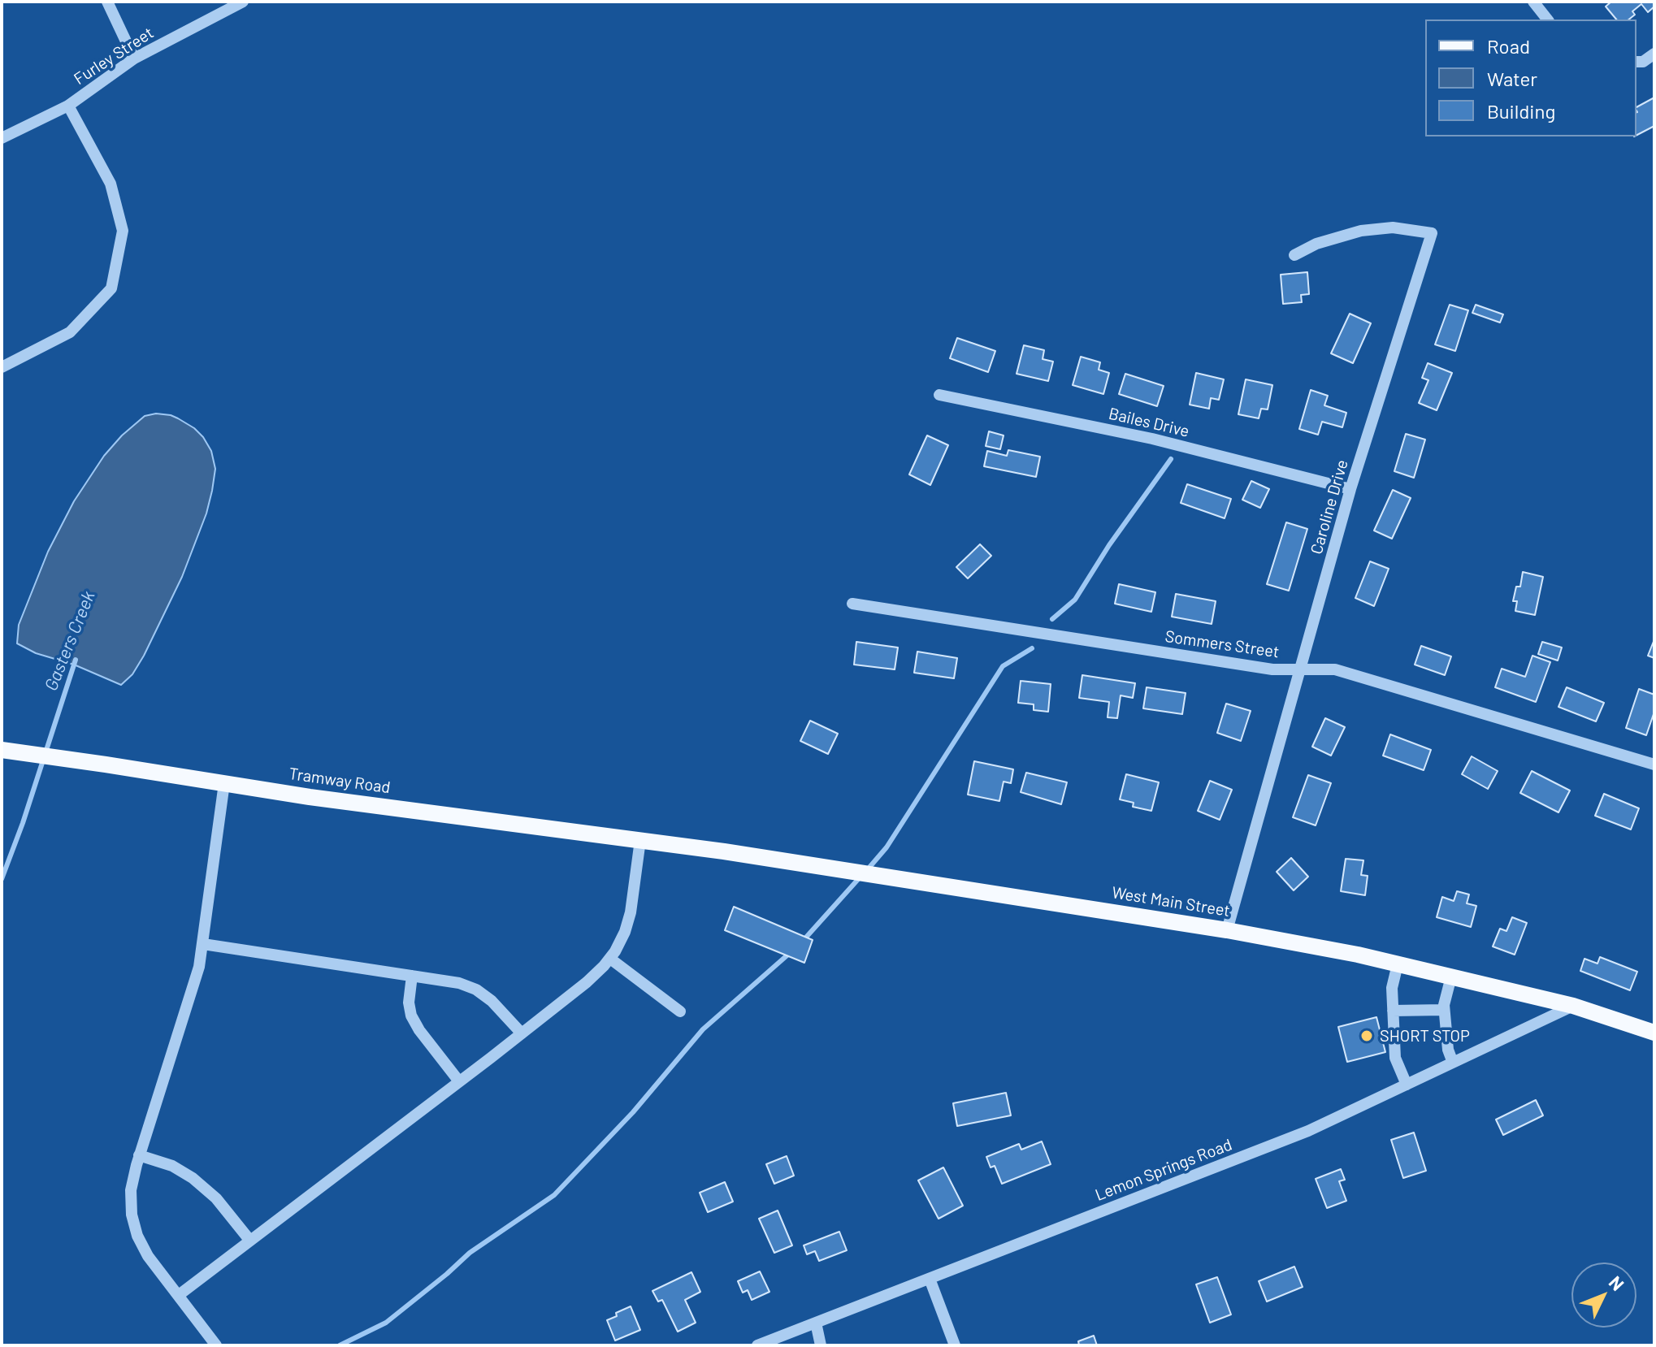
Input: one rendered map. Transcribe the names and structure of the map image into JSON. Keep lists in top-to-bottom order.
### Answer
{
  "streets": {
    "main road": ["Tramway Road", "West Main Street"],
    "street": [
      "Furley Street",
      "Bailes Drive",
      "Caroline Drive",
      "Sommers Street",
      "Lemon Springs Road"
    ]
  },
  "crossings": [
    ["Bailes Drive", "Caroline Drive"],
    ["Caroline Drive", "Sommers Street"],
    ["Caroline Drive", "West Main Street"],
    ["Tramway Road", "West Main Street"],
    ["West Main Street", "Lemon Springs Road"]
  ],
  "water": ["Gasters Creek"],
  "places": ["SHORT STOP"],
  "legend": ["Road", "Water", "Building"],
  "north": "top right"
}
